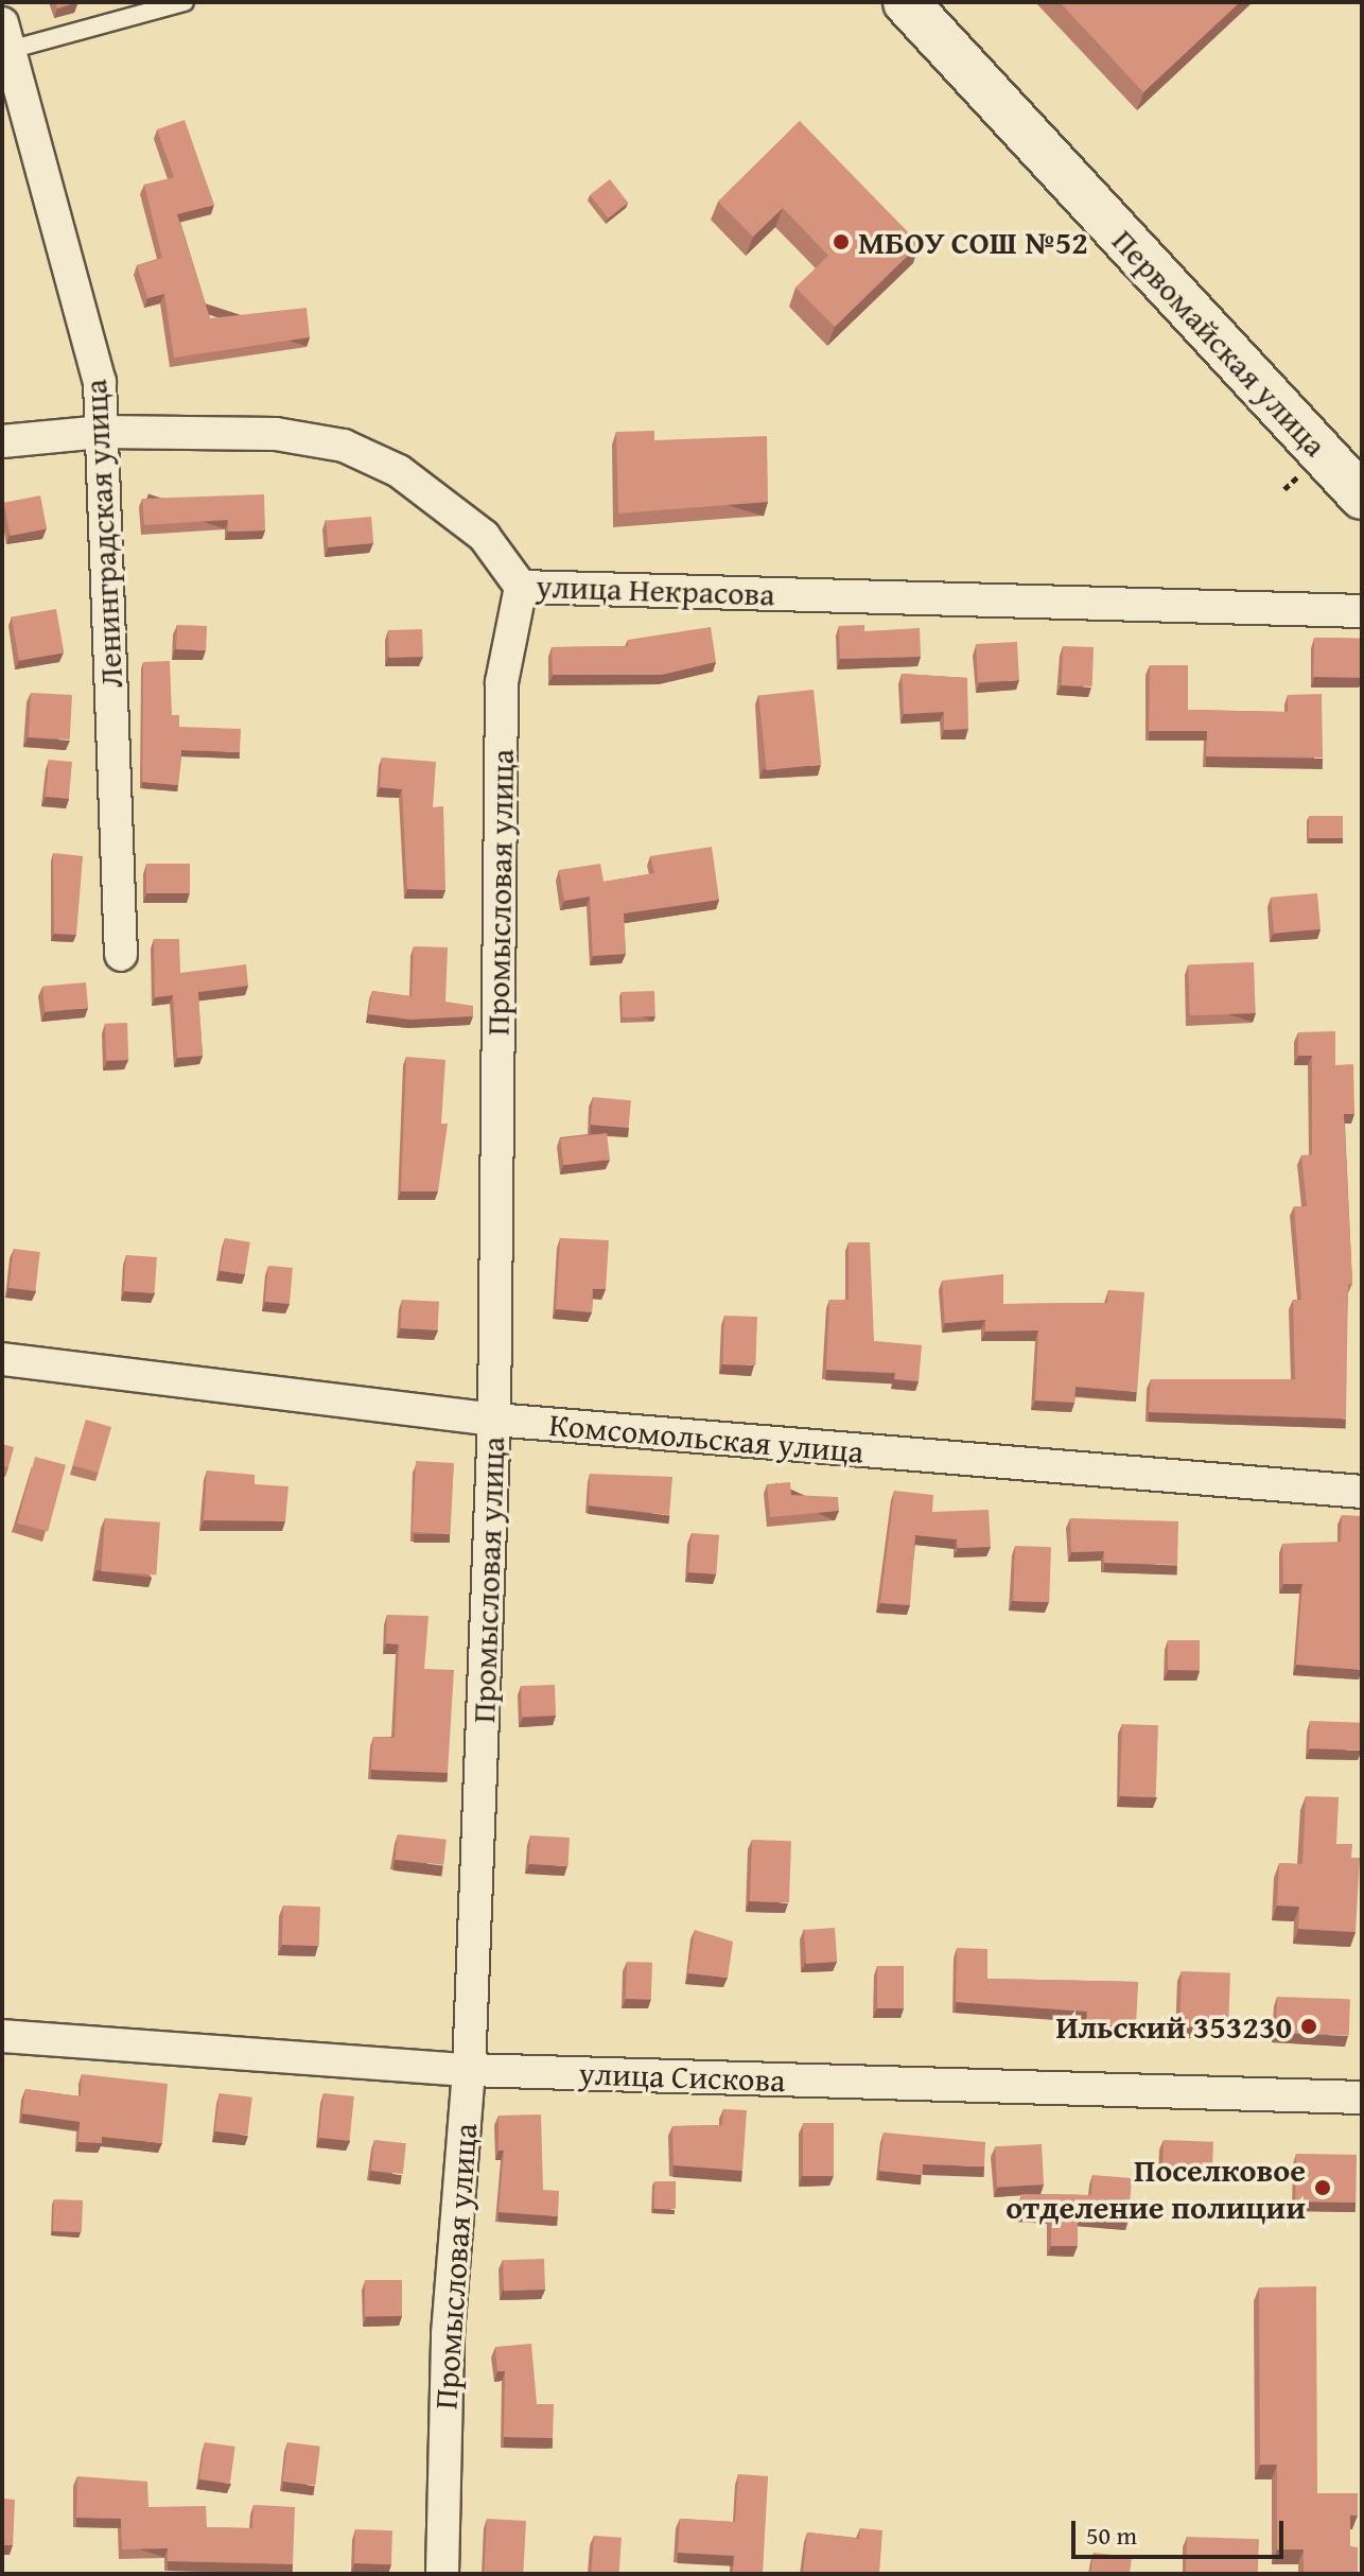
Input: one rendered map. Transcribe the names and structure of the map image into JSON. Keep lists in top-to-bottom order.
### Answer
{
  "streets": {
    "street": [
      "Первомайская улица",
      "Ленинградская улица",
      "улица Некрасова",
      "Промысловая улица",
      "Комсомольская улица",
      "улица Сискова"
    ]
  },
  "crossings": [
    ["Ленинградская улица", "улица Некрасова"],
    ["улица Некрасова", "Промысловая улица"],
    ["Промысловая улица", "Комсомольская улица"],
    ["Промысловая улица", "улица Сискова"]
  ],
  "places": ["МБОУ СОШ №52", "Ильский 353230", "Поселковое отделение полиции"],
  "scale_bar": "50 m"
}
